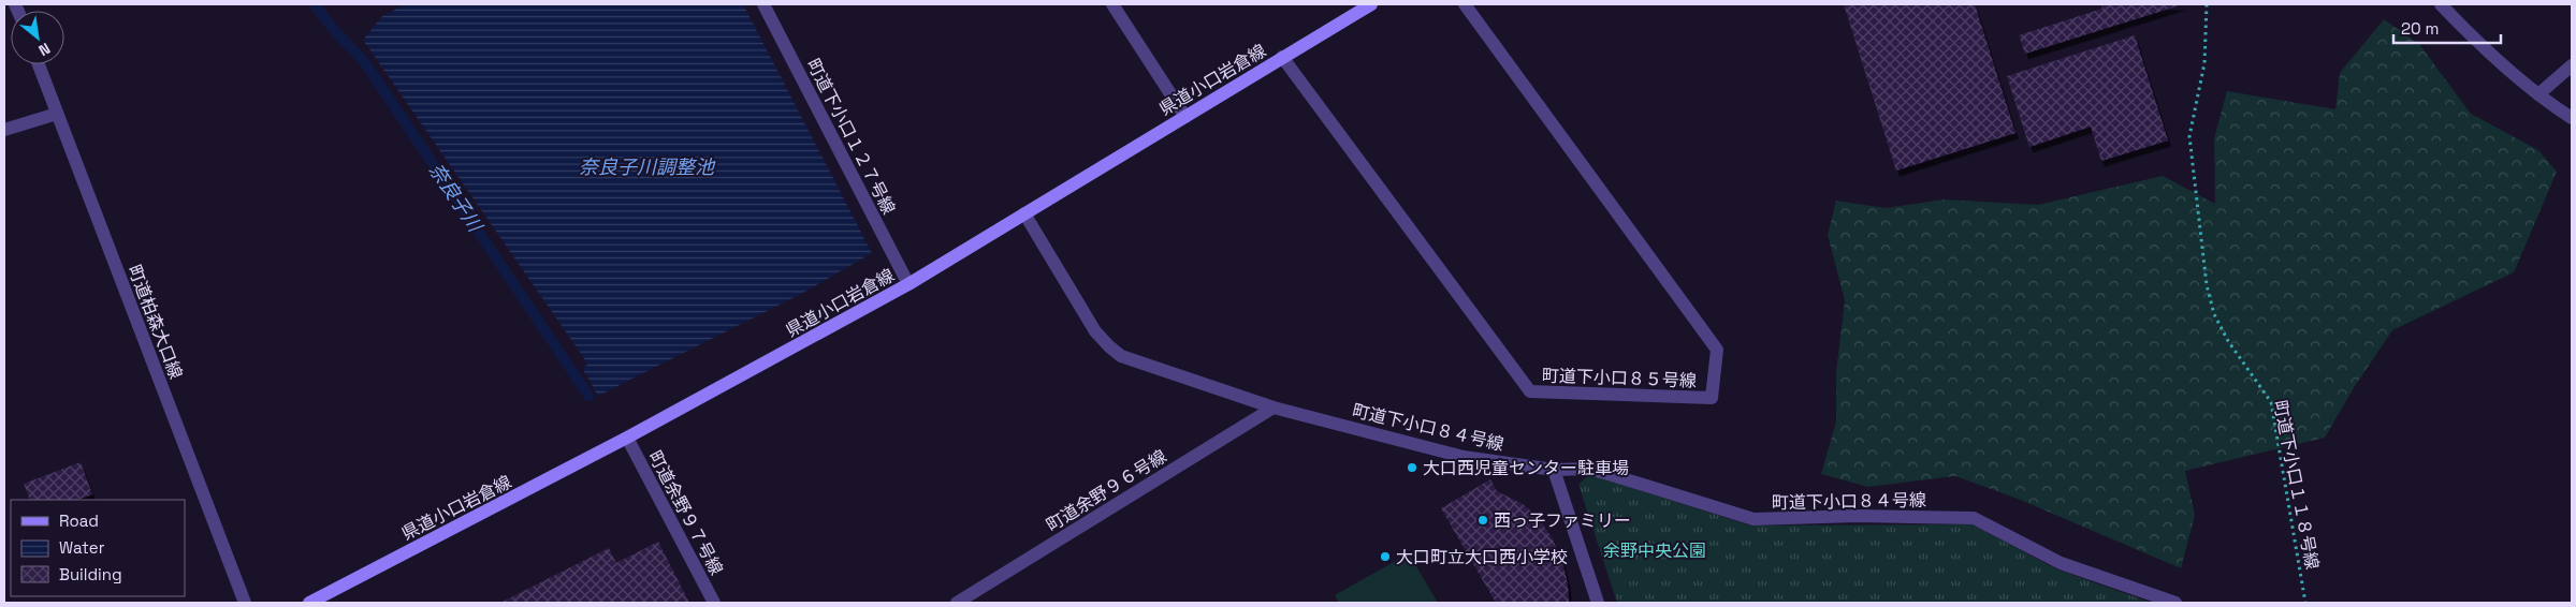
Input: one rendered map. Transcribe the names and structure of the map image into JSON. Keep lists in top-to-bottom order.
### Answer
{
  "streets": {
    "main road": ["県道小口岩倉線"],
    "street": [
      "町道下小口１２７号線",
      "町道柏森大口線",
      "町道下小口８５号線",
      "町道下小口８４号線",
      "町道余野９６号線",
      "町道余野９７号線"
    ],
    "path": ["町道下小口１１８号線"]
  },
  "crossings": [
    ["県道小口岩倉線", "町道下小口１２７号線"],
    ["県道小口岩倉線", "町道下小口８５号線"],
    ["県道小口岩倉線", "町道下小口８４号線"],
    ["県道小口岩倉線", "町道余野９７号線"],
    ["町道下小口８４号線", "町道余野９６号線"]
  ],
  "water": ["奈良子川調整池", "奈良子川"],
  "parks": ["余野中央公園"],
  "places": ["大口西児童センター駐車場", "西っ子ファミリー", "大口町立大口西小学校"],
  "legend": ["Road", "Water", "Building"],
  "scale_bar": "20 m",
  "north": "bottom right"
}
